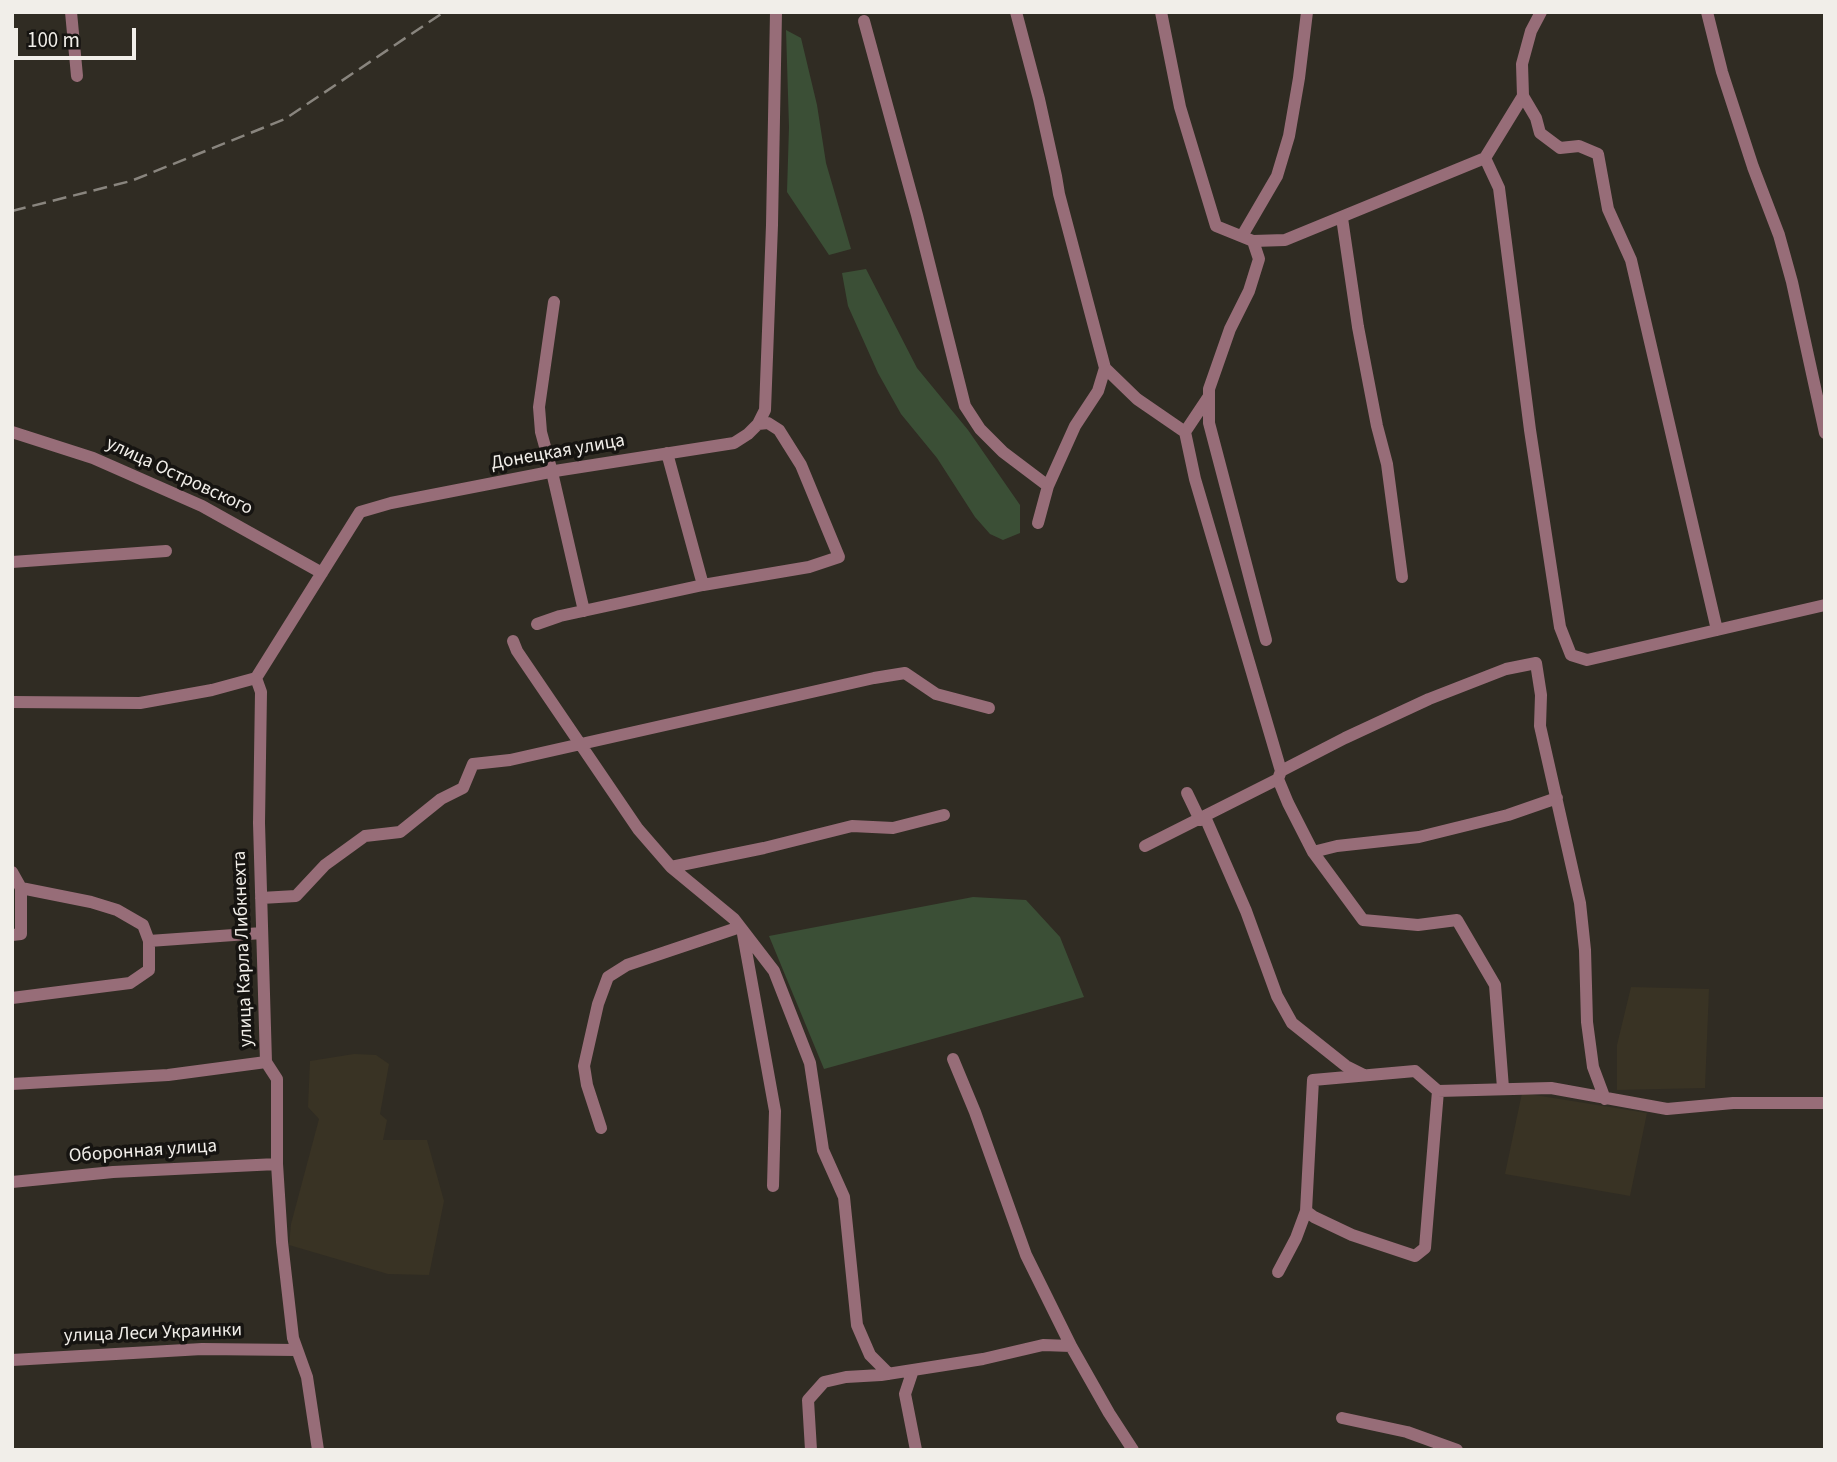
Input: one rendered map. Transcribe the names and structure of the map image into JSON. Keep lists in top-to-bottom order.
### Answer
{
  "streets": {
    "street": [
      "Донецкая улица",
      "улица Островского",
      "улица Карла Либкнехта",
      "Оборонная улица",
      "улица Леси Украинки"
    ]
  },
  "crossings": [
    ["Донецкая улица", "улица Островского"],
    ["улица Карла Либкнехта", "Оборонная улица"],
    ["улица Карла Либкнехта", "улица Леси Украинки"]
  ],
  "scale_bar": "100 m"
}
